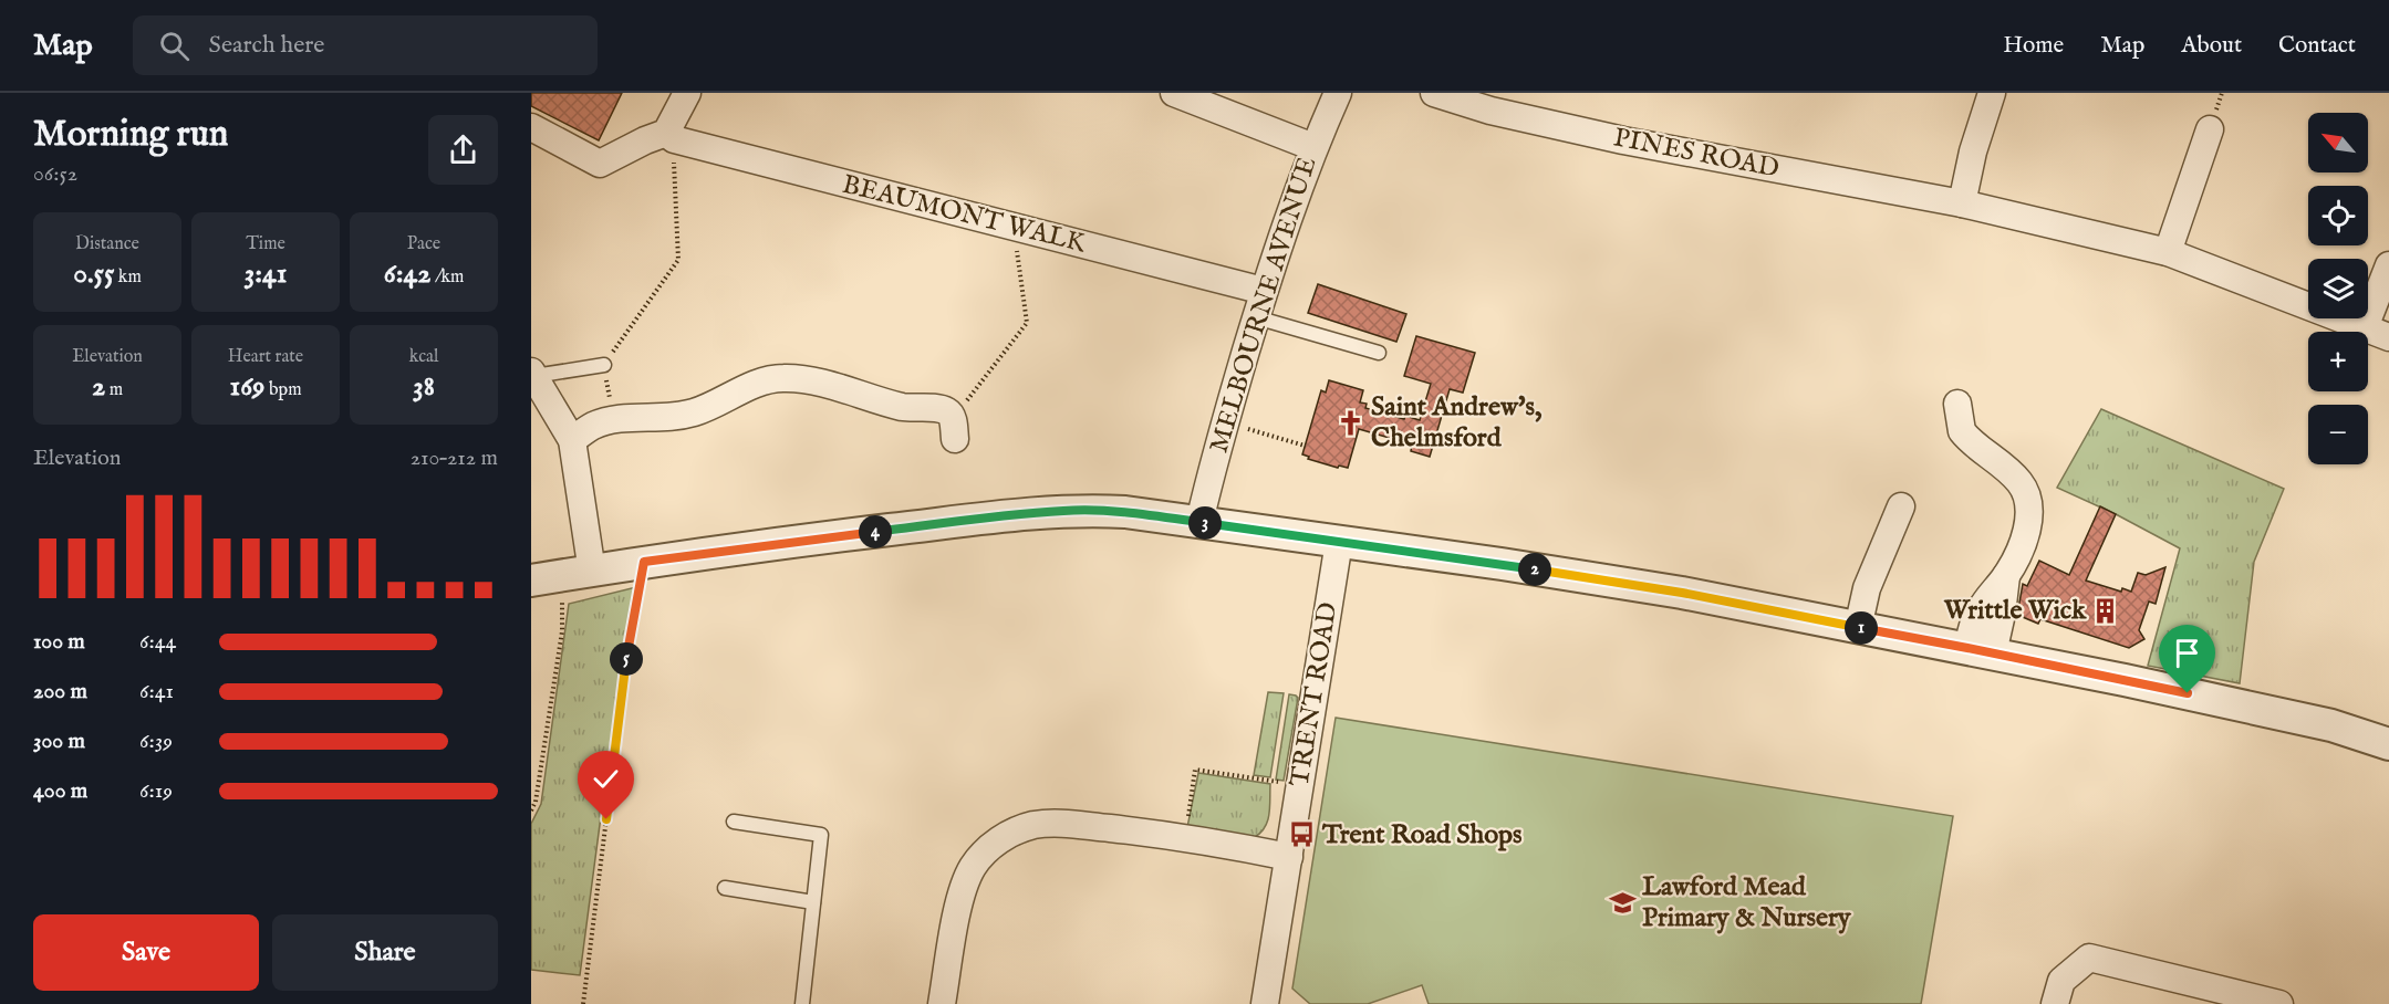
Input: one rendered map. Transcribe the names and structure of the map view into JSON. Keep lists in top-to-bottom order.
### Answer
{
  "streets": {
    "street": [
      "PINES ROAD",
      "BEAUMONT WALK",
      "MELBOURNE AVENUE",
      "TRENT ROAD"
    ]
  },
  "crossings": [
    ["BEAUMONT WALK", "MELBOURNE AVENUE"]
  ],
  "places": {
    "church": ["Saint Andrew's, Chelmsford"],
    "building": ["Writtle Wick"],
    "bus stop": ["Trent Road Shops"],
    "school or university": ["Lawford Mead Primary & Nursery"]
  },
  "north": "top left",
  "page": {
    "header": "Map",
    "search": "Search here",
    "nav": [
      "Home",
      "Map",
      "About",
      "Contact"
    ],
    "heading": ["Morning run", "06:52"],
    "map_buttons": ["+", "−"],
    "stats": [
      ["Distance", "0.55 km"],
      ["Time", "3:41"],
      ["Pace", "6:42 /km"],
      ["Elevation", "2 m"],
      ["Heart rate", "169 bpm"],
      ["kcal", "38"]
    ],
    "chart": ["Elevation", "210–212 m"],
    "pins": [
      "3",
      "4",
      "2",
      "1",
      "5"
    ],
    "list": [
      {
        "name": "100 m",
        "note": "6:44"
      },
      {
        "name": "200 m",
        "note": "6:41"
      },
      {
        "name": "300 m",
        "note": "6:39"
      },
      {
        "name": "400 m",
        "note": "6:19"
      }
    ],
    "buttons": ["Save", "Share"]
  }
}
